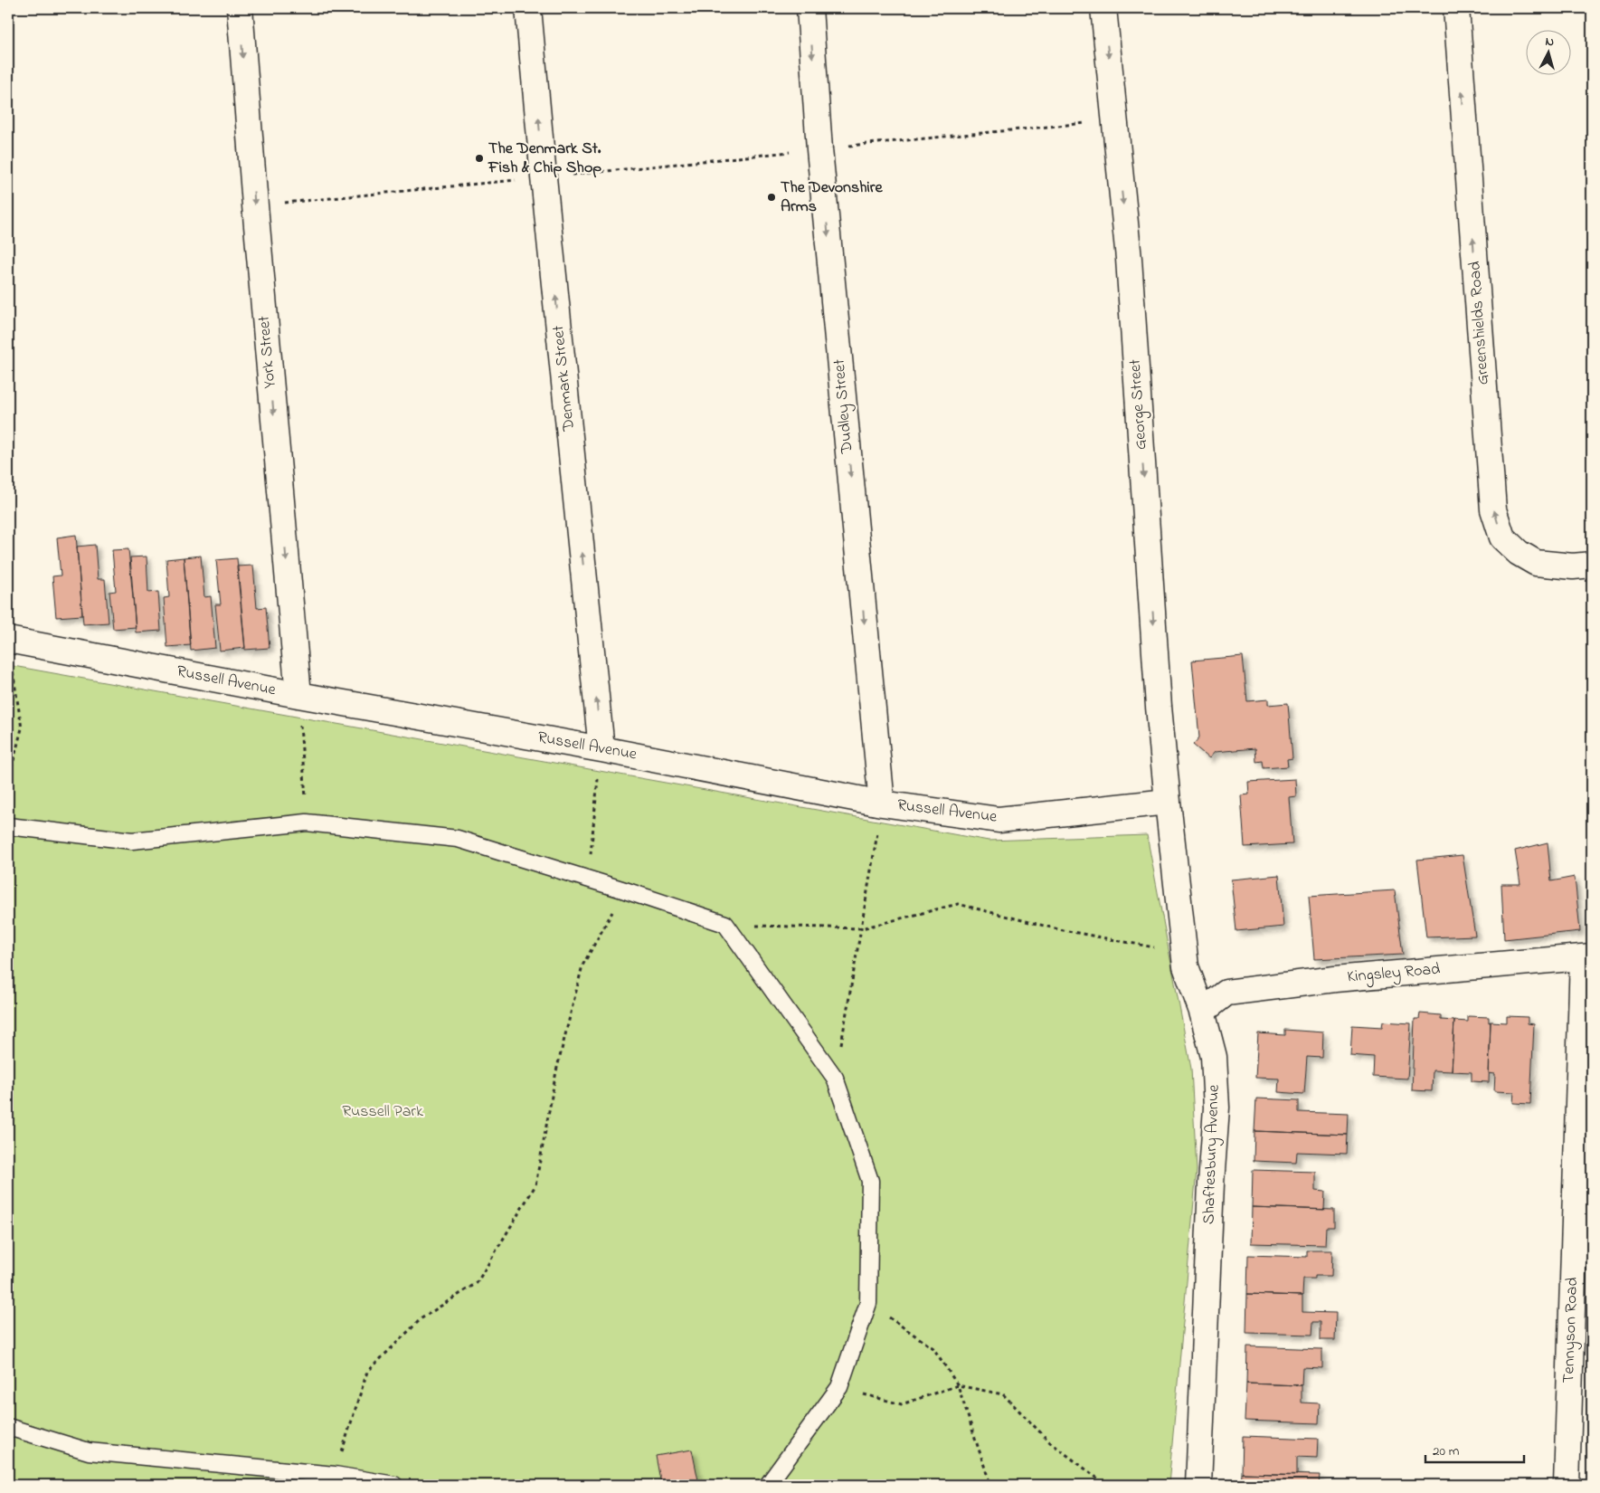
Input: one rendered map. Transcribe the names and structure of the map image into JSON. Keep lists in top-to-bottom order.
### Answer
{
  "streets": {
    "street": [
      "Greenshields Road",
      "York Street",
      "Denmark Street",
      "George Street",
      "Dudley Street",
      "Russell Avenue",
      "Kingsley Road",
      "Shaftesbury Avenue",
      "Tennyson Road"
    ]
  },
  "crossings": [
    ["York Street", "Russell Avenue"],
    ["Denmark Street", "Russell Avenue"],
    ["George Street", "Russell Avenue"],
    ["George Street", "Shaftesbury Avenue"],
    ["Dudley Street", "Russell Avenue"],
    ["Russell Avenue", "Shaftesbury Avenue"],
    ["Kingsley Road", "Shaftesbury Avenue"],
    ["Kingsley Road", "Tennyson Road"]
  ],
  "one_way": [
    "Greenshields Road",
    "York Street",
    "Denmark Street",
    "George Street",
    "Dudley Street"
  ],
  "parks": ["Russell Park"],
  "places": ["The Denmark St. Fish & Chip Shop", "The Devonshire Arms"],
  "scale_bar": "20 m",
  "north": "top"
}
